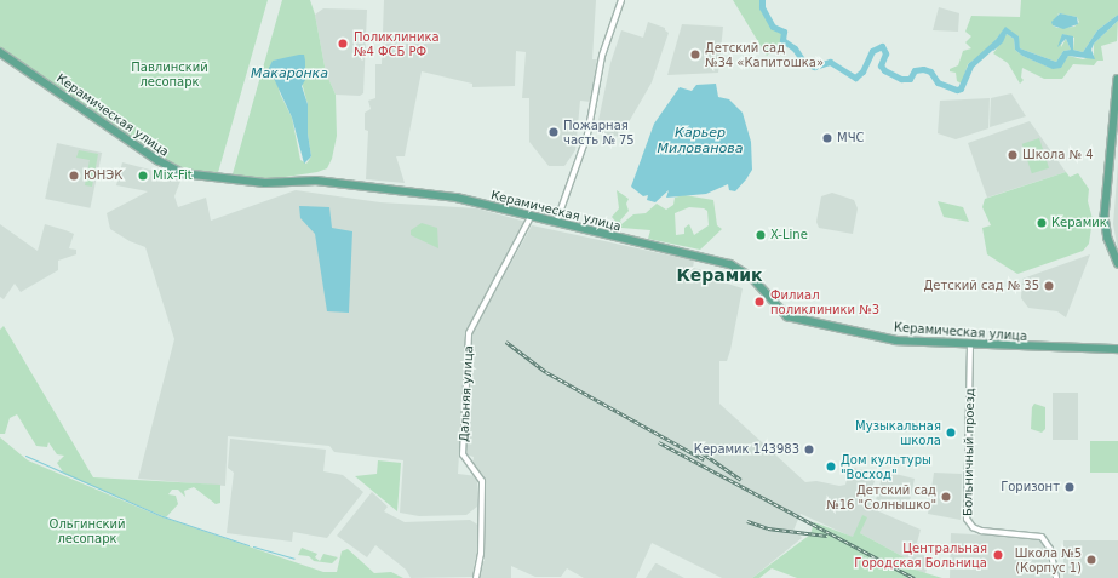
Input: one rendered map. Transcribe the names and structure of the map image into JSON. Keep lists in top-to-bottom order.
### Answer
{
  "streets": {
    "main road": ["Керамическая улица"],
    "street": ["Дальняя улица", "Больничный проезд"]
  },
  "crossings": [
    ["Керамическая улица", "Дальняя улица"],
    ["Керамическая улица", "Больничный проезд"]
  ],
  "districts": ["Керамик"],
  "water": ["Макаронка", "Карьер Милованова"],
  "parks": ["Павлинский лесопарк", "Ольгинский лесопарк"],
  "places": [
    "Поликлиника №4 ФСБ РФ",
    "Детский сад №34 «Капитошка»",
    "Пожарная часть № 75",
    "МЧС",
    "Школа № 4",
    "ЮНЭК",
    "Mix-Fit",
    "Керамик",
    "X-Line",
    "Детский сад № 35",
    "Филиал поликлиники №3",
    "Музыкальная школа",
    "Керамик 143983",
    "Дом культуры \"Восход\"",
    "Горизонт",
    "Детский сад №16 \"Солнышко\"",
    "Центральная Городская Больница",
    "Школа №5 (Корпус 1)"
  ]
}
